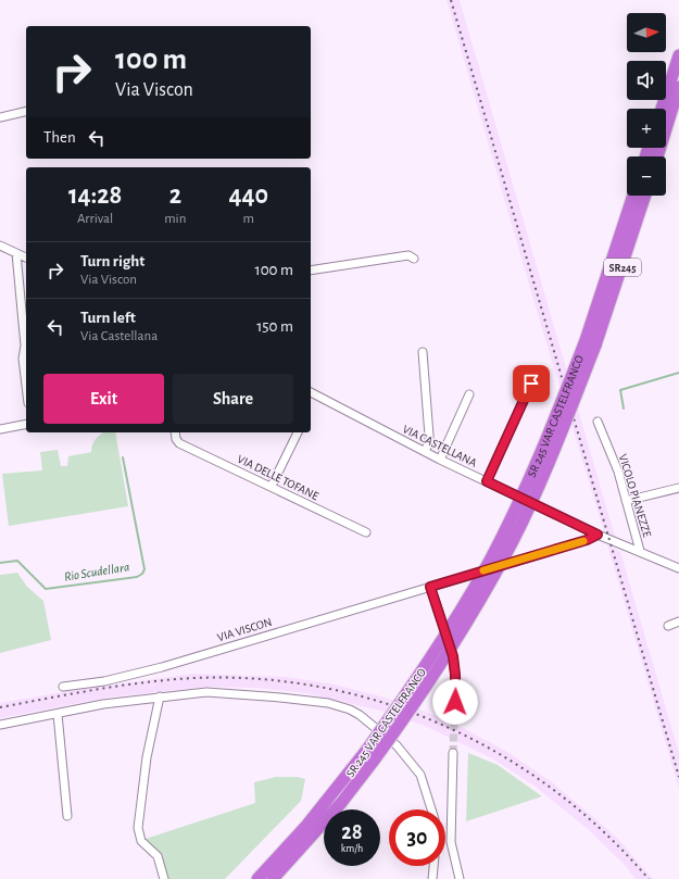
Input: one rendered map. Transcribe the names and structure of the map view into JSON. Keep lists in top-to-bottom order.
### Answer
{
  "streets": {
    "highway": ["SR245", "SR 245 VAR CASTELFRANCO"],
    "street": [
      "VIA CASTELLANA",
      "VIA DELLE TOFANE",
      "VICOLO PIANEZZE",
      "VIA VISCON"
    ]
  },
  "crossings": [
    ["VIA CASTELLANA", "VICOLO PIANEZZE"],
    ["VIA CASTELLANA", "VIA VISCON"]
  ],
  "water": ["Rio Scudellara"],
  "north": "right",
  "page": {
    "map_buttons": ["+", "−"],
    "turn": ["100 m", "Via Viscon"],
    "then": "Then",
    "eta": [
      "14:28",
      "Arrival",
      "2",
      "min",
      "440",
      "m"
    ],
    "list": [
      {
        "name": "Turn right",
        "note": "Via Viscon",
        "value": "100 m"
      },
      {
        "name": "Turn left",
        "note": "Via Castellana",
        "value": "150 m"
      }
    ],
    "buttons": ["Exit", "Share"],
    "speed": "28 km/h",
    "limit": "30"
  }
}
